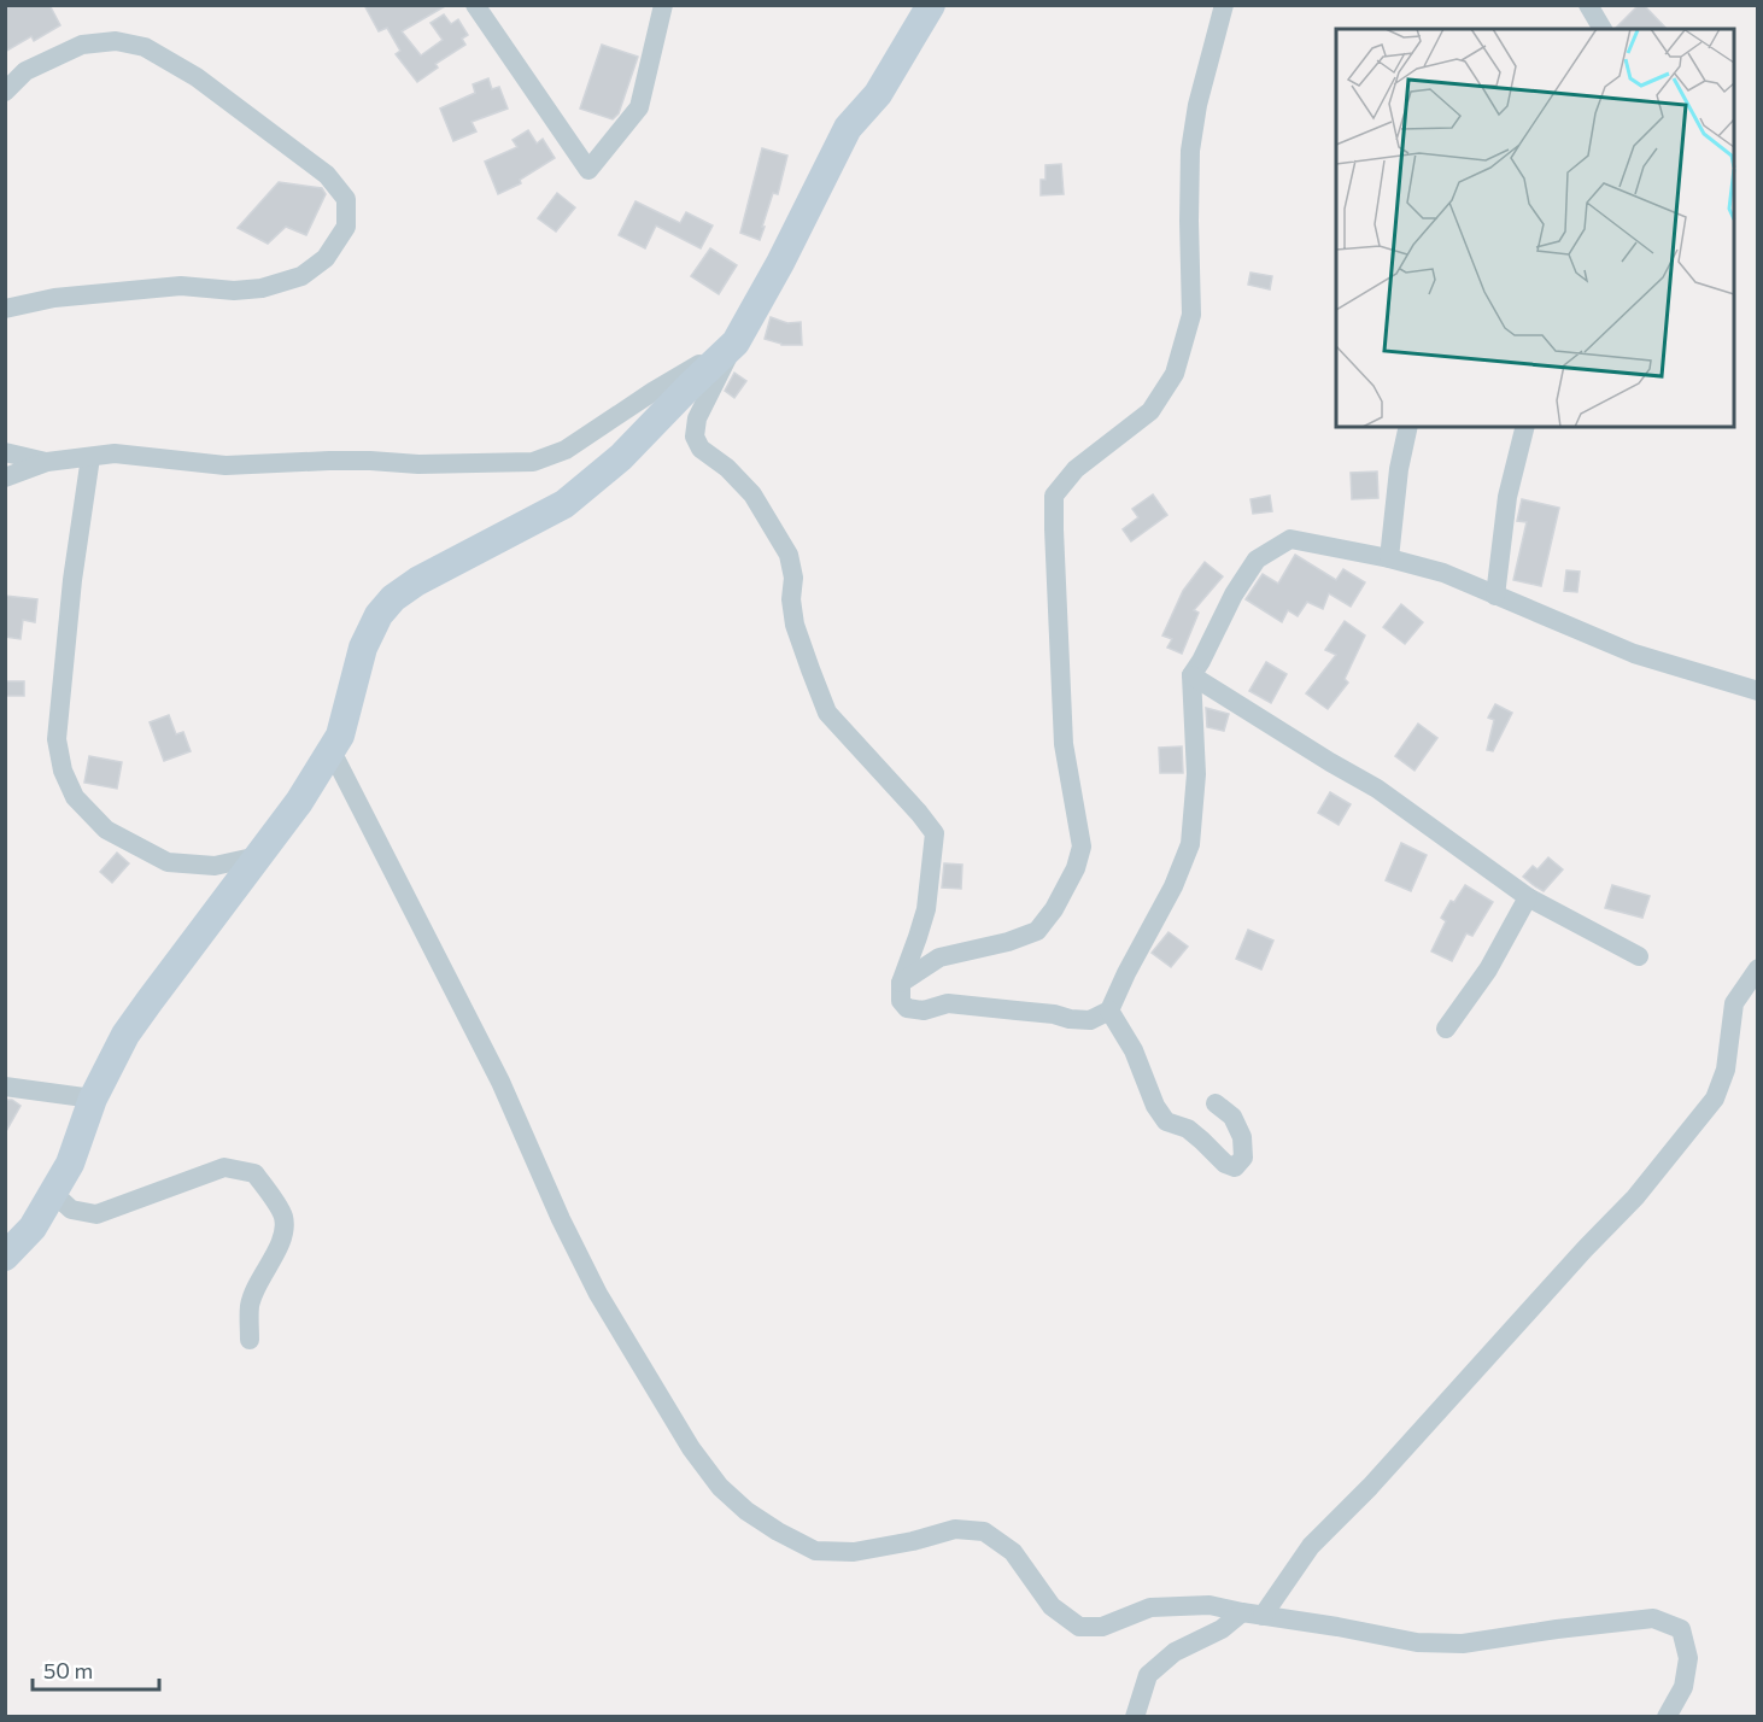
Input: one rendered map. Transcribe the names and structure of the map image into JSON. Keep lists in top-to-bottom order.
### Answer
{
  "scale_bar": "50 m"
}
